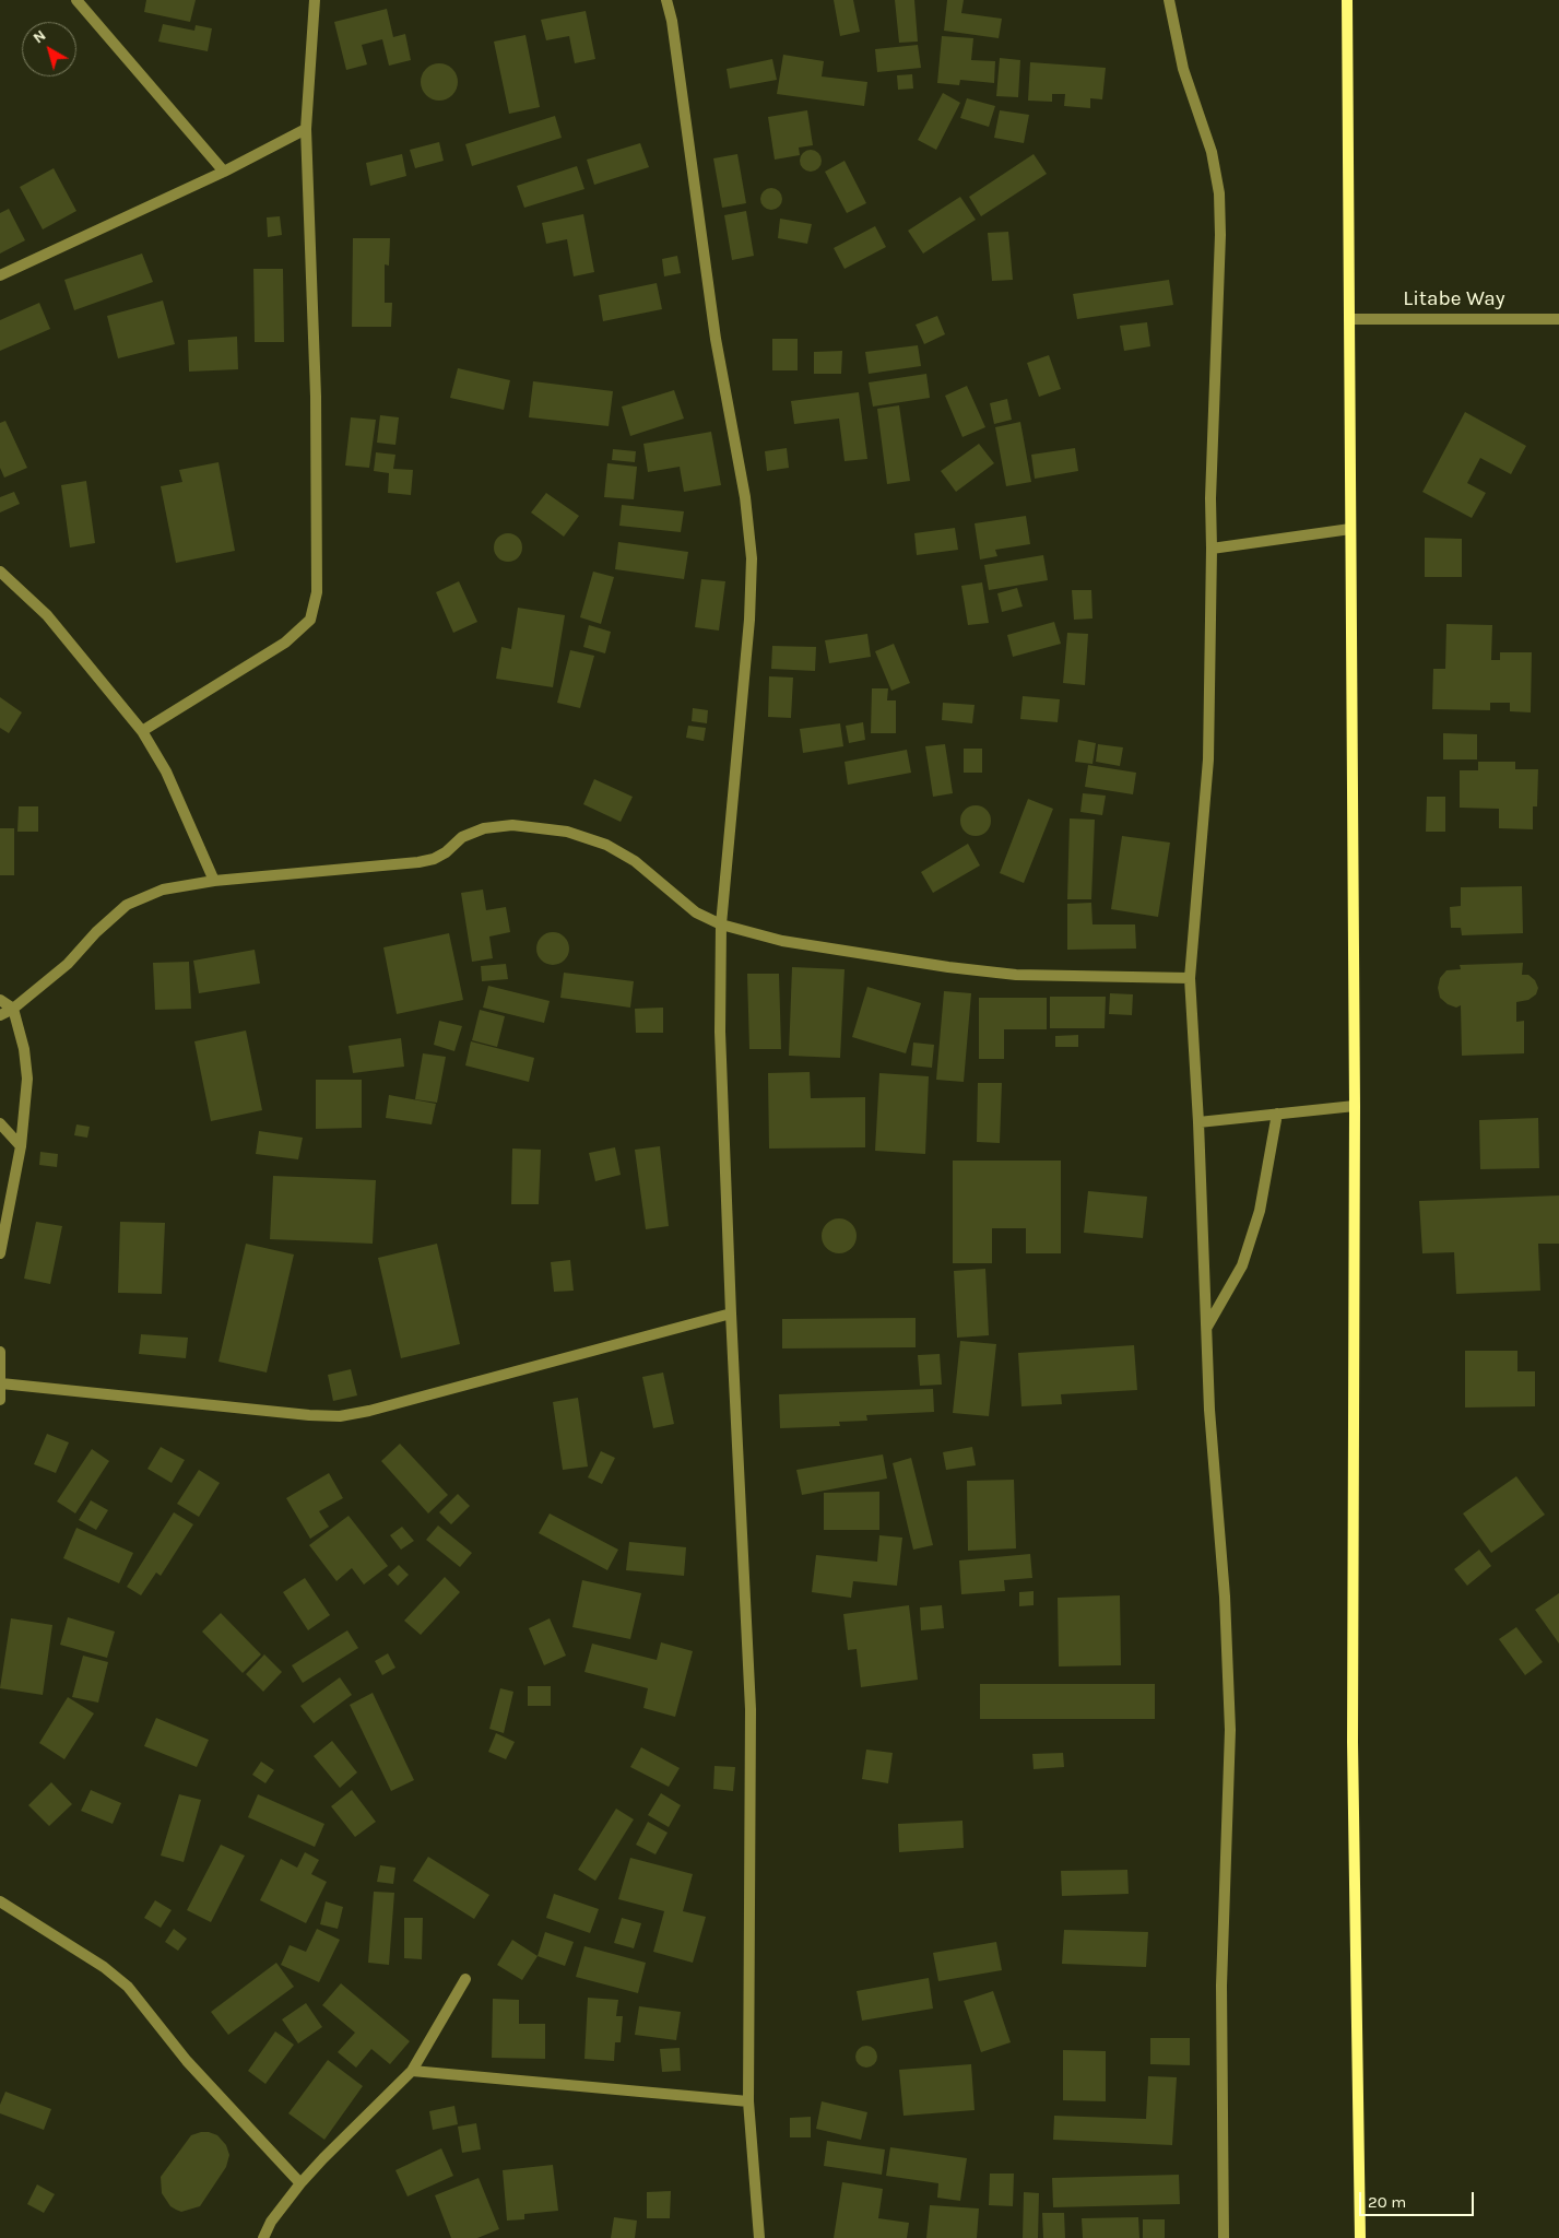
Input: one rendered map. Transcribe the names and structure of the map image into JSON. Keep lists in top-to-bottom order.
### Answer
{
  "streets": {
    "street": ["Litabe Way"]
  },
  "scale_bar": "20 m",
  "north": "top left"
}
